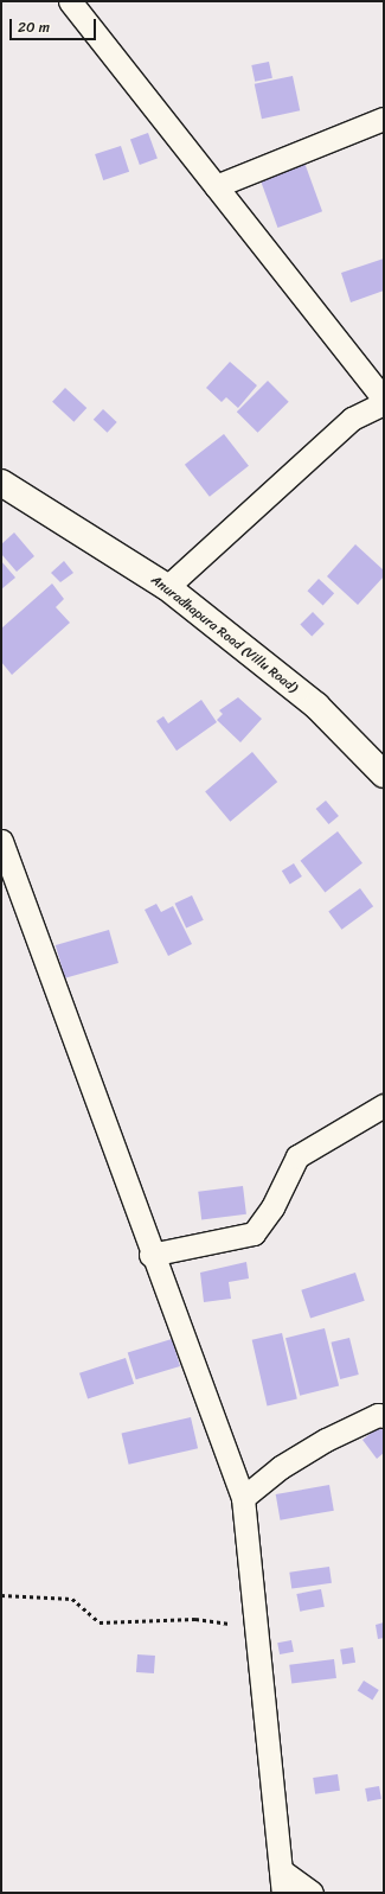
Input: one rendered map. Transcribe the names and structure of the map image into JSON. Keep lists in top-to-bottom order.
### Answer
{
  "streets": {
    "main road": ["Anuradhapura Road (Villu Road)"]
  },
  "scale_bar": "20 m"
}
